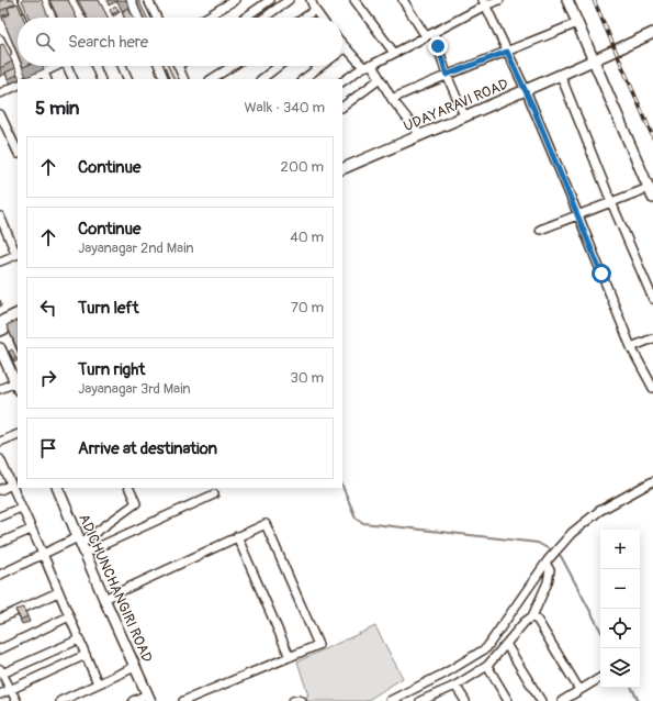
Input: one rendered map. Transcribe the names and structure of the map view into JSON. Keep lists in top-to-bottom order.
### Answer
{
  "streets": {
    "street": ["UDAYARAVI ROAD", "ADICHUNCHANGIRI ROAD"]
  },
  "page": {
    "search": "Search here",
    "heading": ["5 min", "Walk · 340 m"],
    "list": [
      ["Continue", "200 m"],
      ["Continue", "Jayanagar 2nd Main", "40 m"],
      ["Turn left", "70 m"],
      ["Turn right", "Jayanagar 3rd Main", "30 m"],
      "Arrive at destination"
    ],
    "map_buttons": ["+", "−"]
  }
}
